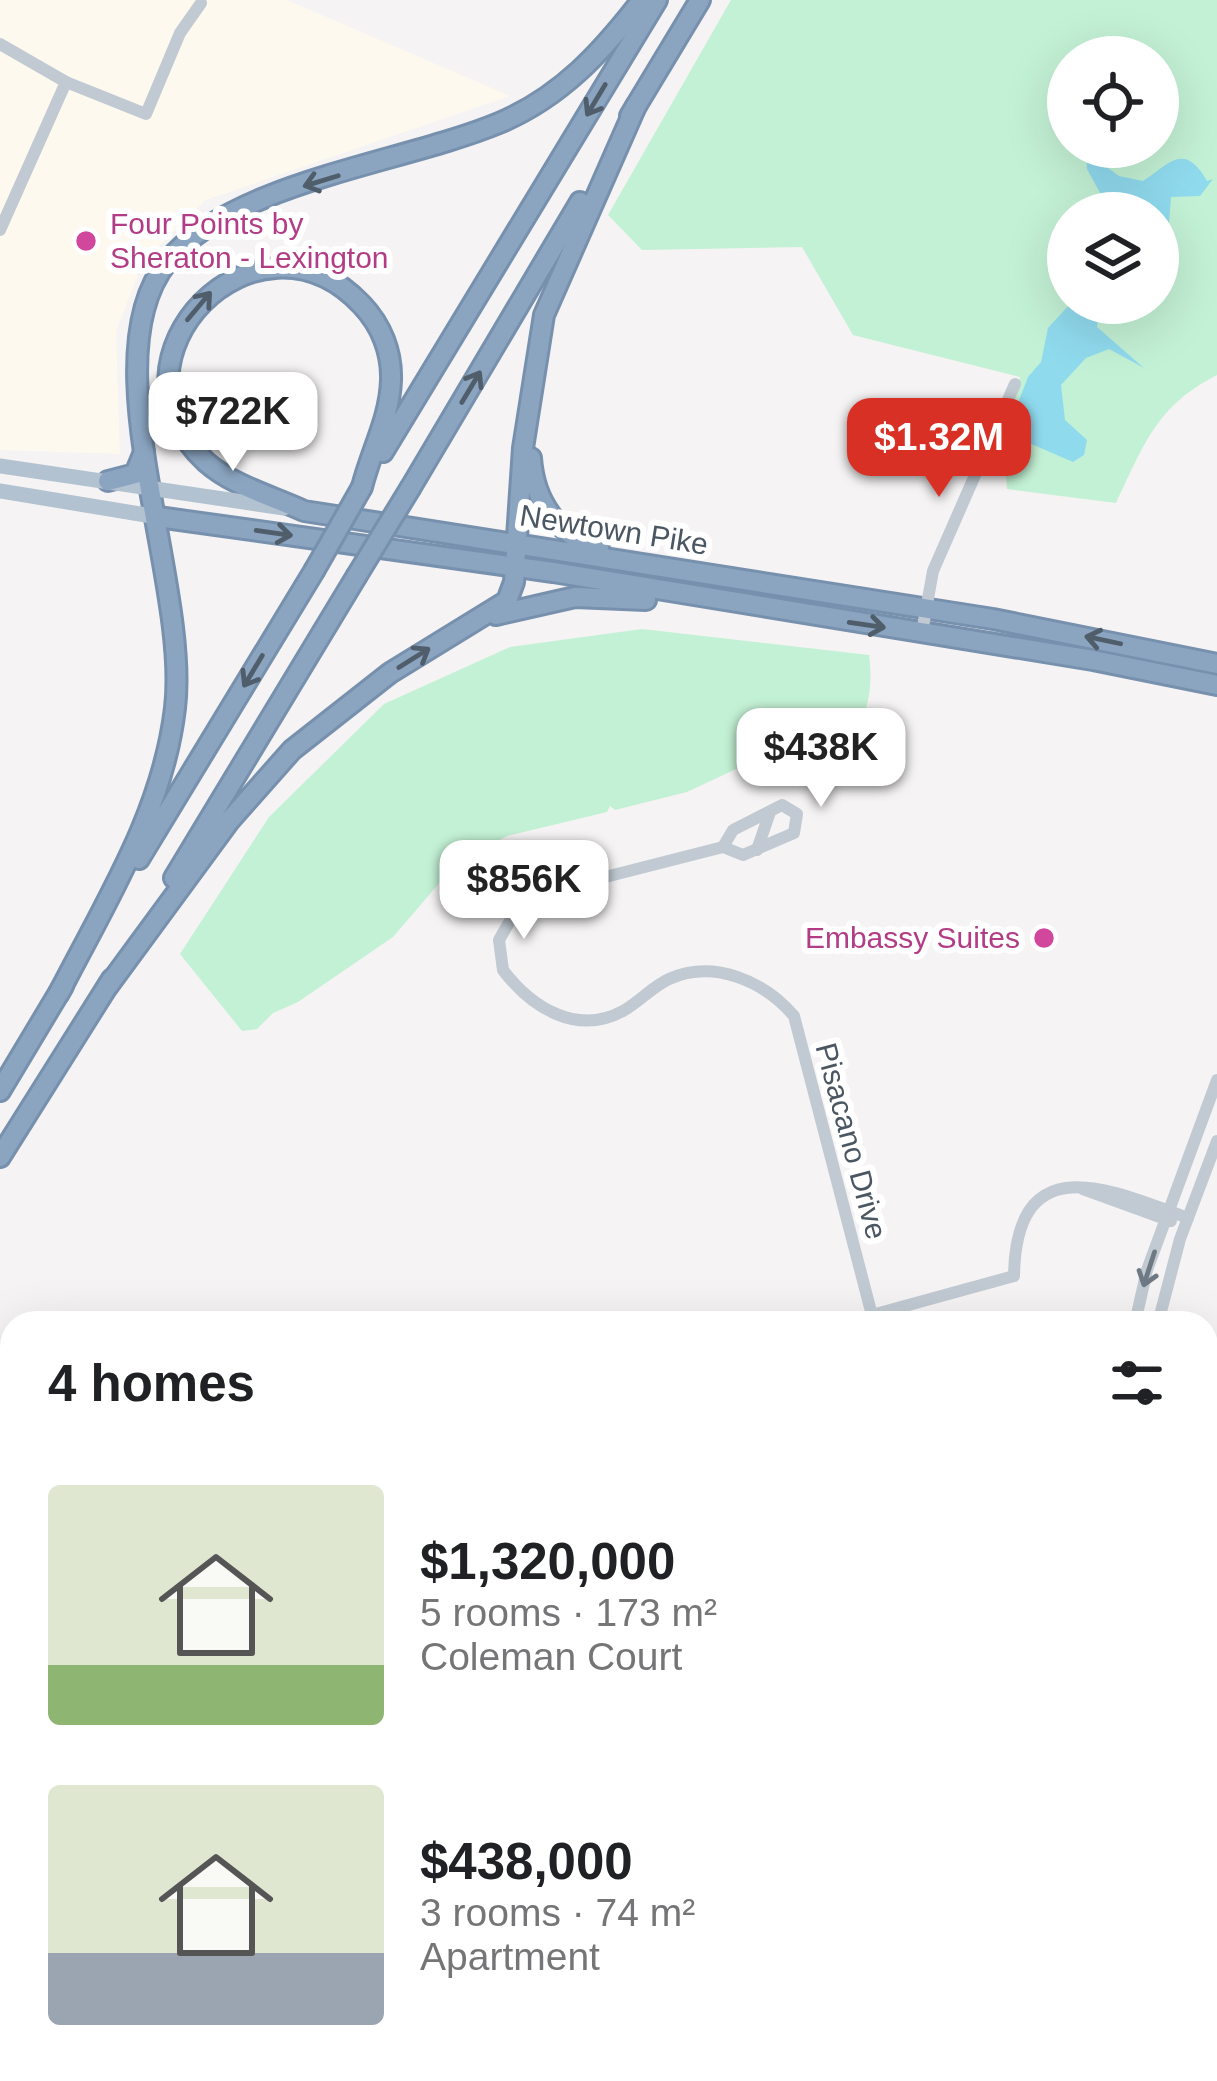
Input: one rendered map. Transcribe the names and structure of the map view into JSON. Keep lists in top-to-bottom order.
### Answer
{
  "streets": {
    "highway": ["Newtown Pike"],
    "street": ["Pisacano Drive"]
  },
  "places": ["Four Points by Sheraton - Lexington", "Embassy Suites"],
  "page": {
    "price": [
      "$722K",
      "$1.32M",
      "$438K",
      "$856K"
    ],
    "heading": "4 homes",
    "list": [
      {
        "name": "$1,320,000",
        "note": "5 rooms · 173 m² · Coleman Court"
      },
      {
        "name": "$438,000",
        "note": "3 rooms · 74 m² · Apartment"
      }
    ]
  }
}
